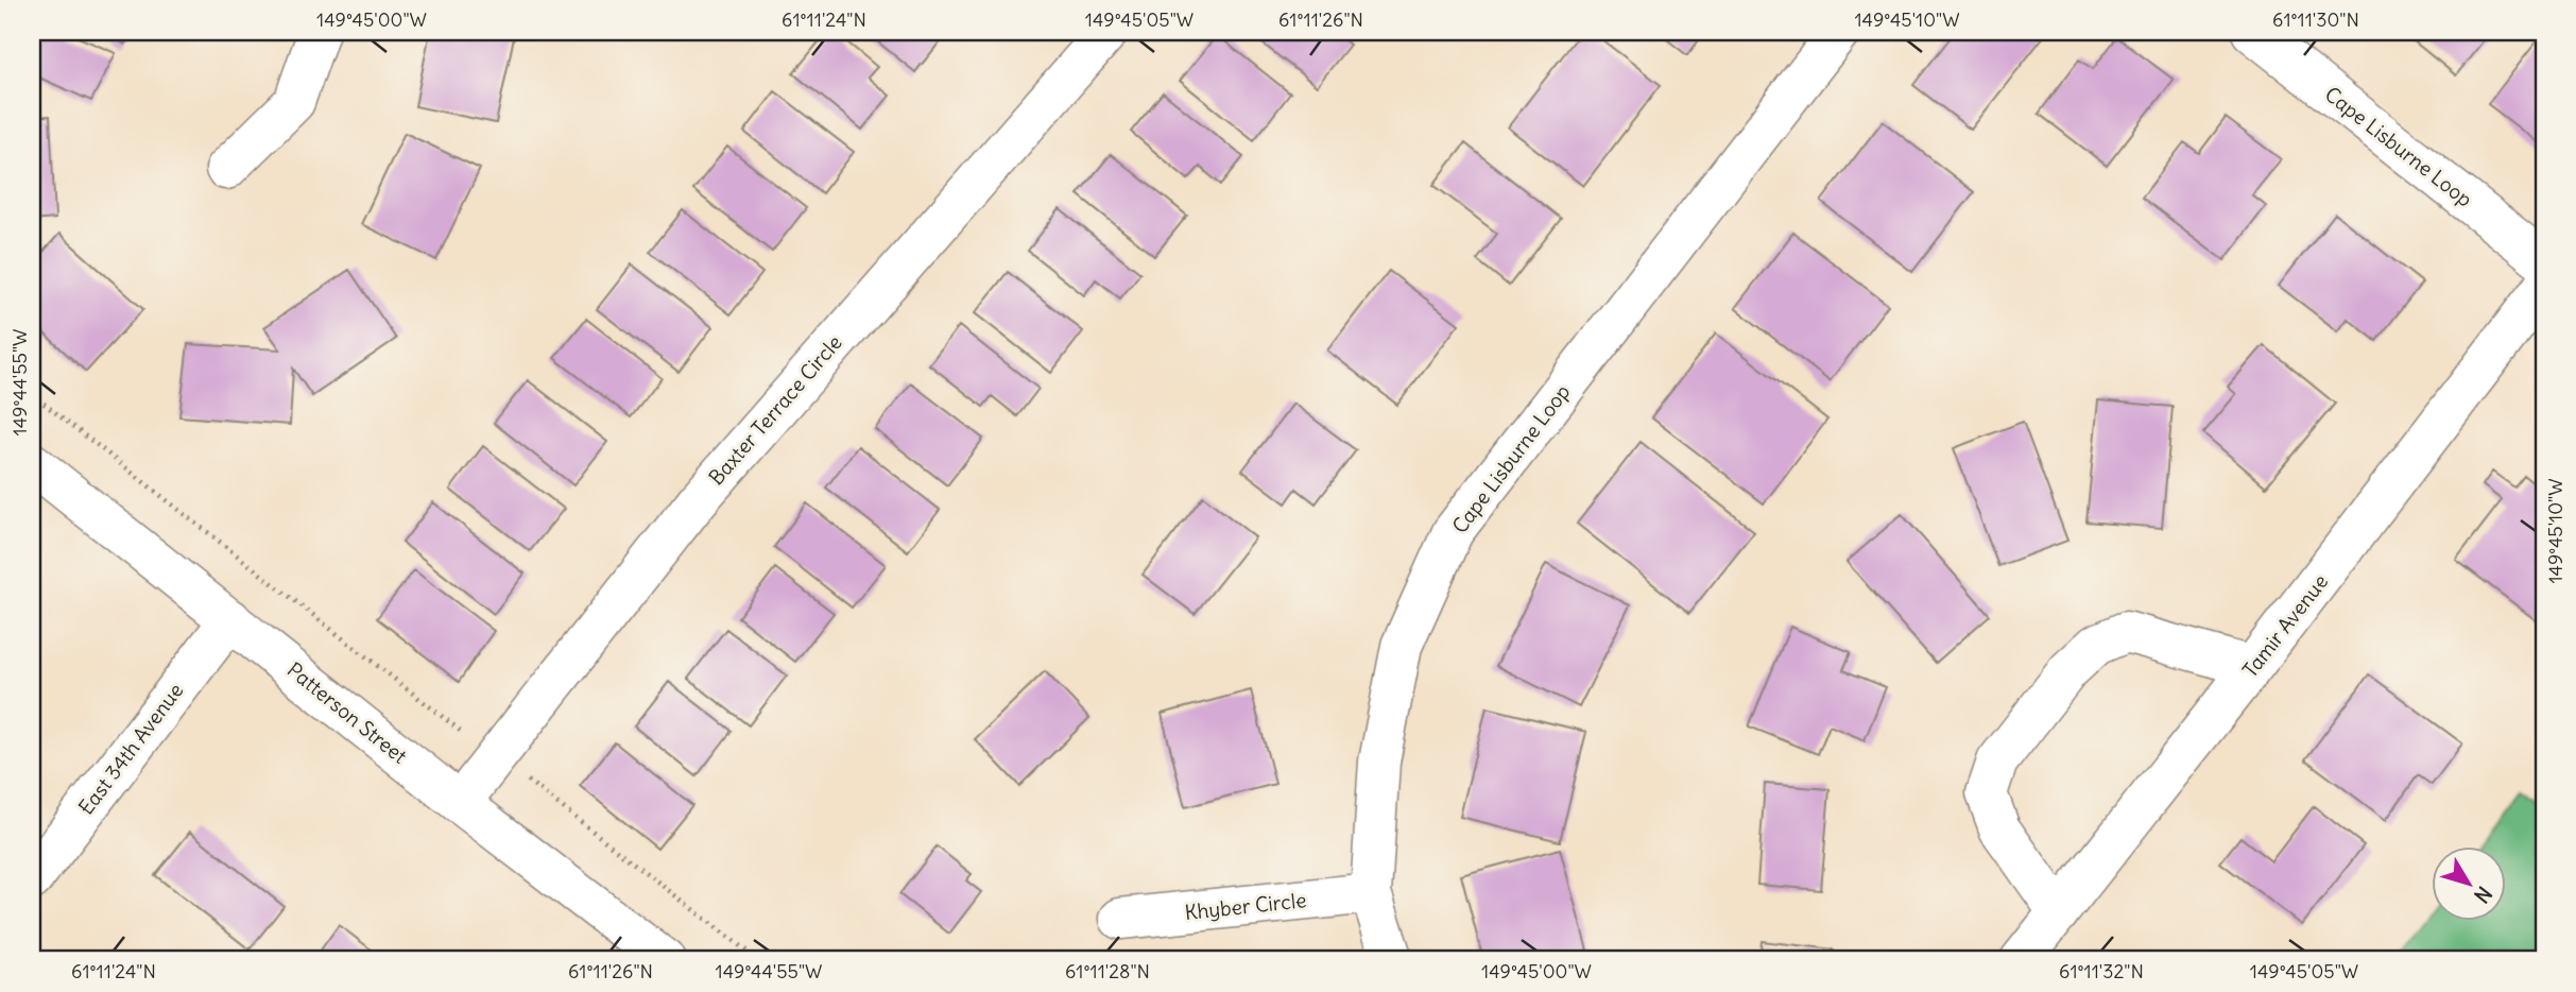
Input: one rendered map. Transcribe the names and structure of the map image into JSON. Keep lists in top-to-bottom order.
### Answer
{
  "streets": {
    "street": [
      "Cape Lisburne Loop",
      "Baxter Terrace Circle",
      "Tamir Avenue",
      "Patterson Street",
      "East 34th Avenue",
      "Khyber Circle"
    ]
  },
  "crossings": [
    ["Cape Lisburne Loop", "Khyber Circle"],
    ["Baxter Terrace Circle", "Patterson Street"],
    ["Patterson Street", "East 34th Avenue"]
  ],
  "north": "bottom right",
  "coordinates": [
    "149°45'00\"W",
    "61°11'24\"N",
    "149°45'05\"W",
    "61°11'26\"N",
    "149°45'10\"W",
    "61°11'30\"N",
    "149°44'55\"W",
    "61°11'28\"N",
    "61°11'32\"N"
  ]
}
